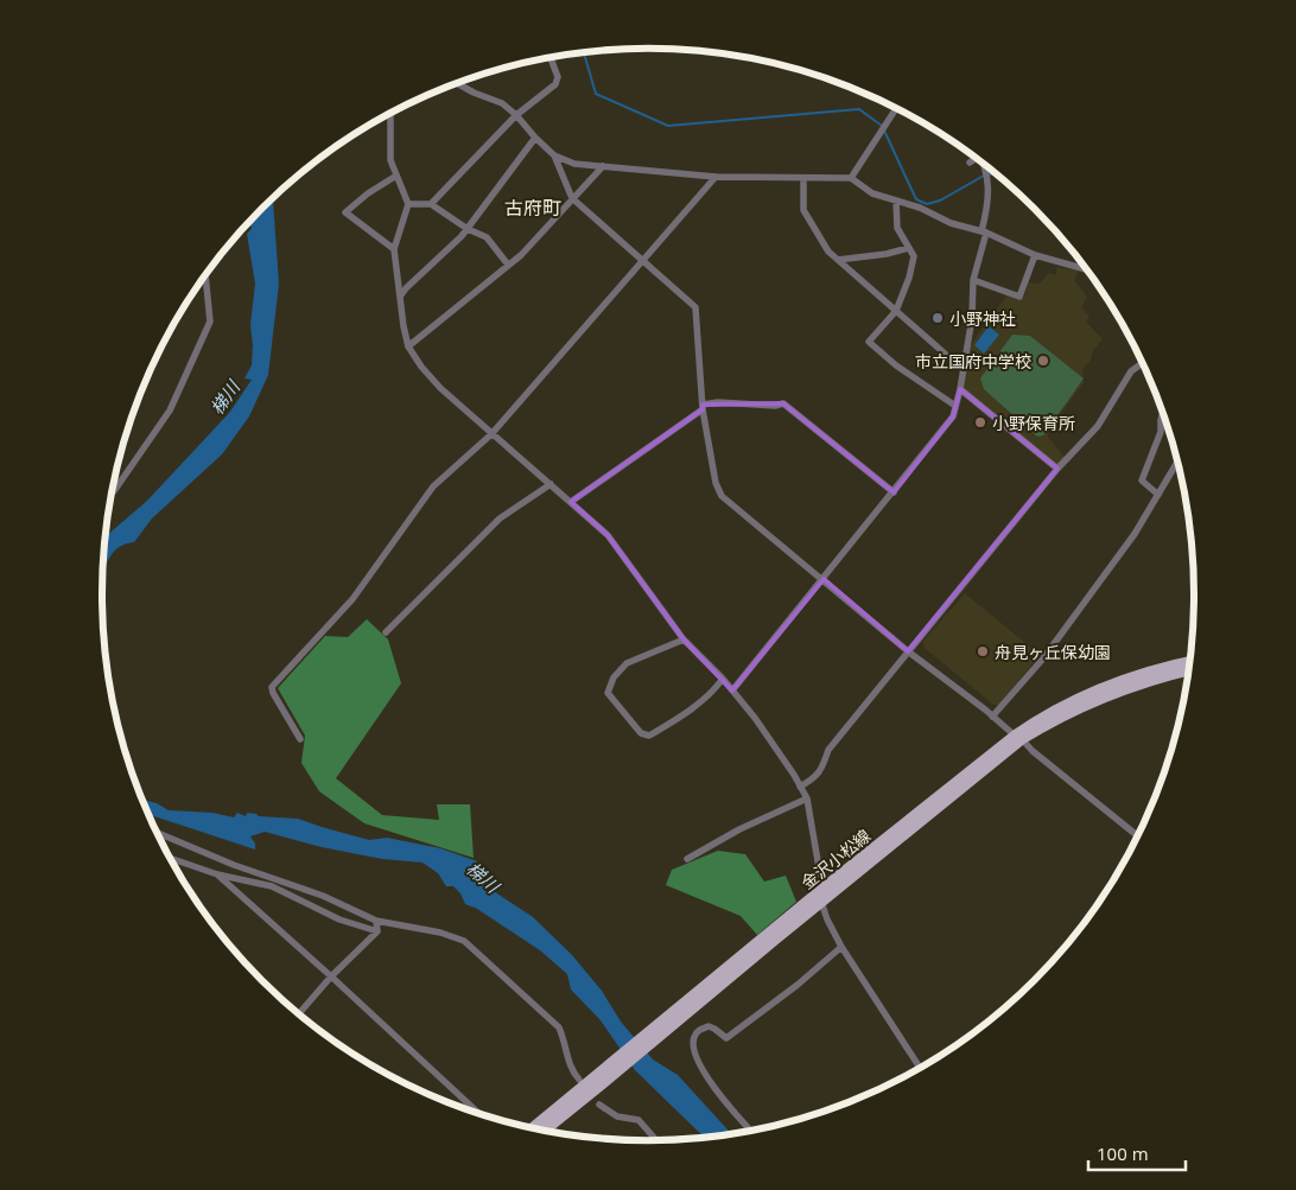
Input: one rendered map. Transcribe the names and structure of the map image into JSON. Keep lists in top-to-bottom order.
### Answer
{
  "streets": {
    "main road": ["金沢小松線"]
  },
  "districts": ["古府町"],
  "water": ["梯川"],
  "places": [
    "小野神社",
    "市立国府中学校",
    "小野保育所",
    "舟見ヶ丘保幼園"
  ],
  "scale_bar": "100 m"
}
